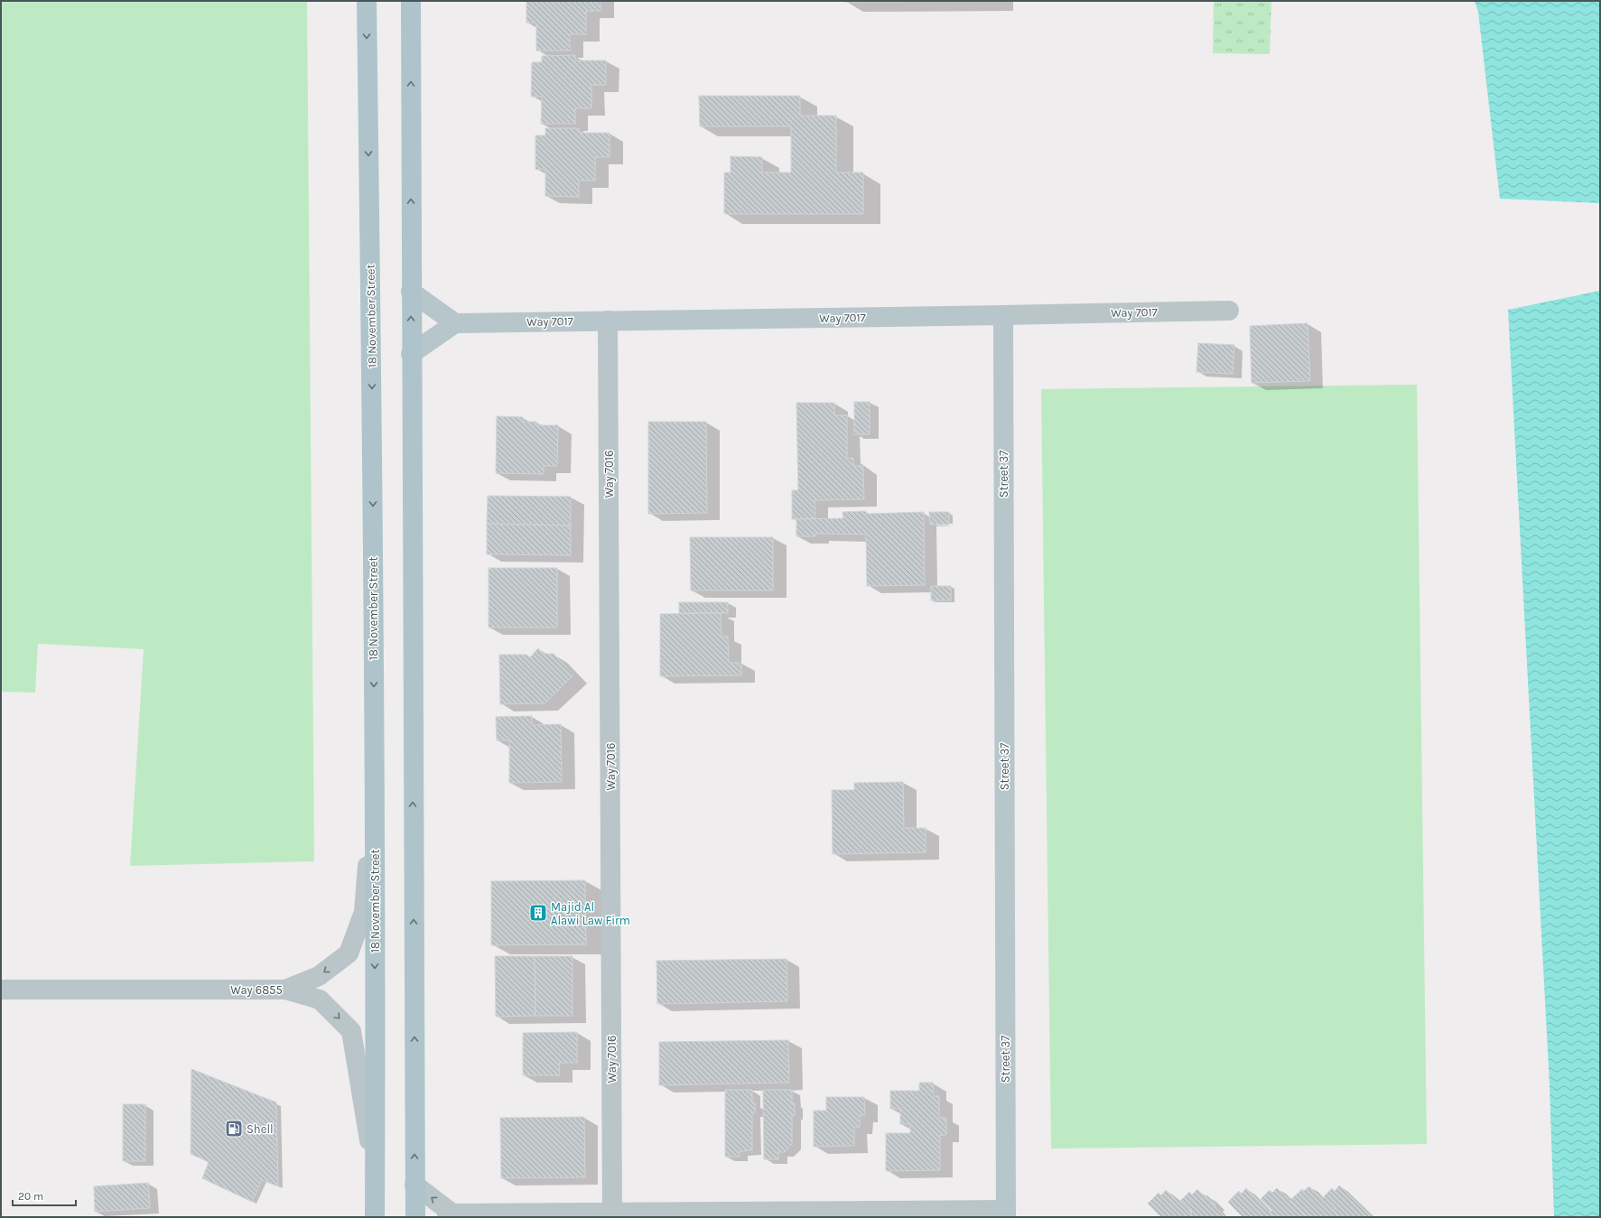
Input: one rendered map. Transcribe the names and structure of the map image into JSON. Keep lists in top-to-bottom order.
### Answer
{
  "streets": {
    "main road": ["18 November Street"],
    "street": [
      "Way 7017",
      "Way 7016",
      "Street 37",
      "Way 6855"
    ]
  },
  "crossings": [
    ["Way 7017", "Way 7016"],
    ["Way 7017", "Street 37"],
    ["18 November Street", "Way 6855"]
  ],
  "one_way": ["Way 6855"],
  "places": {
    "building": ["Majid Al Alawi Law Firm"],
    "fuel station": ["Shell"]
  },
  "scale_bar": "20 m"
}
